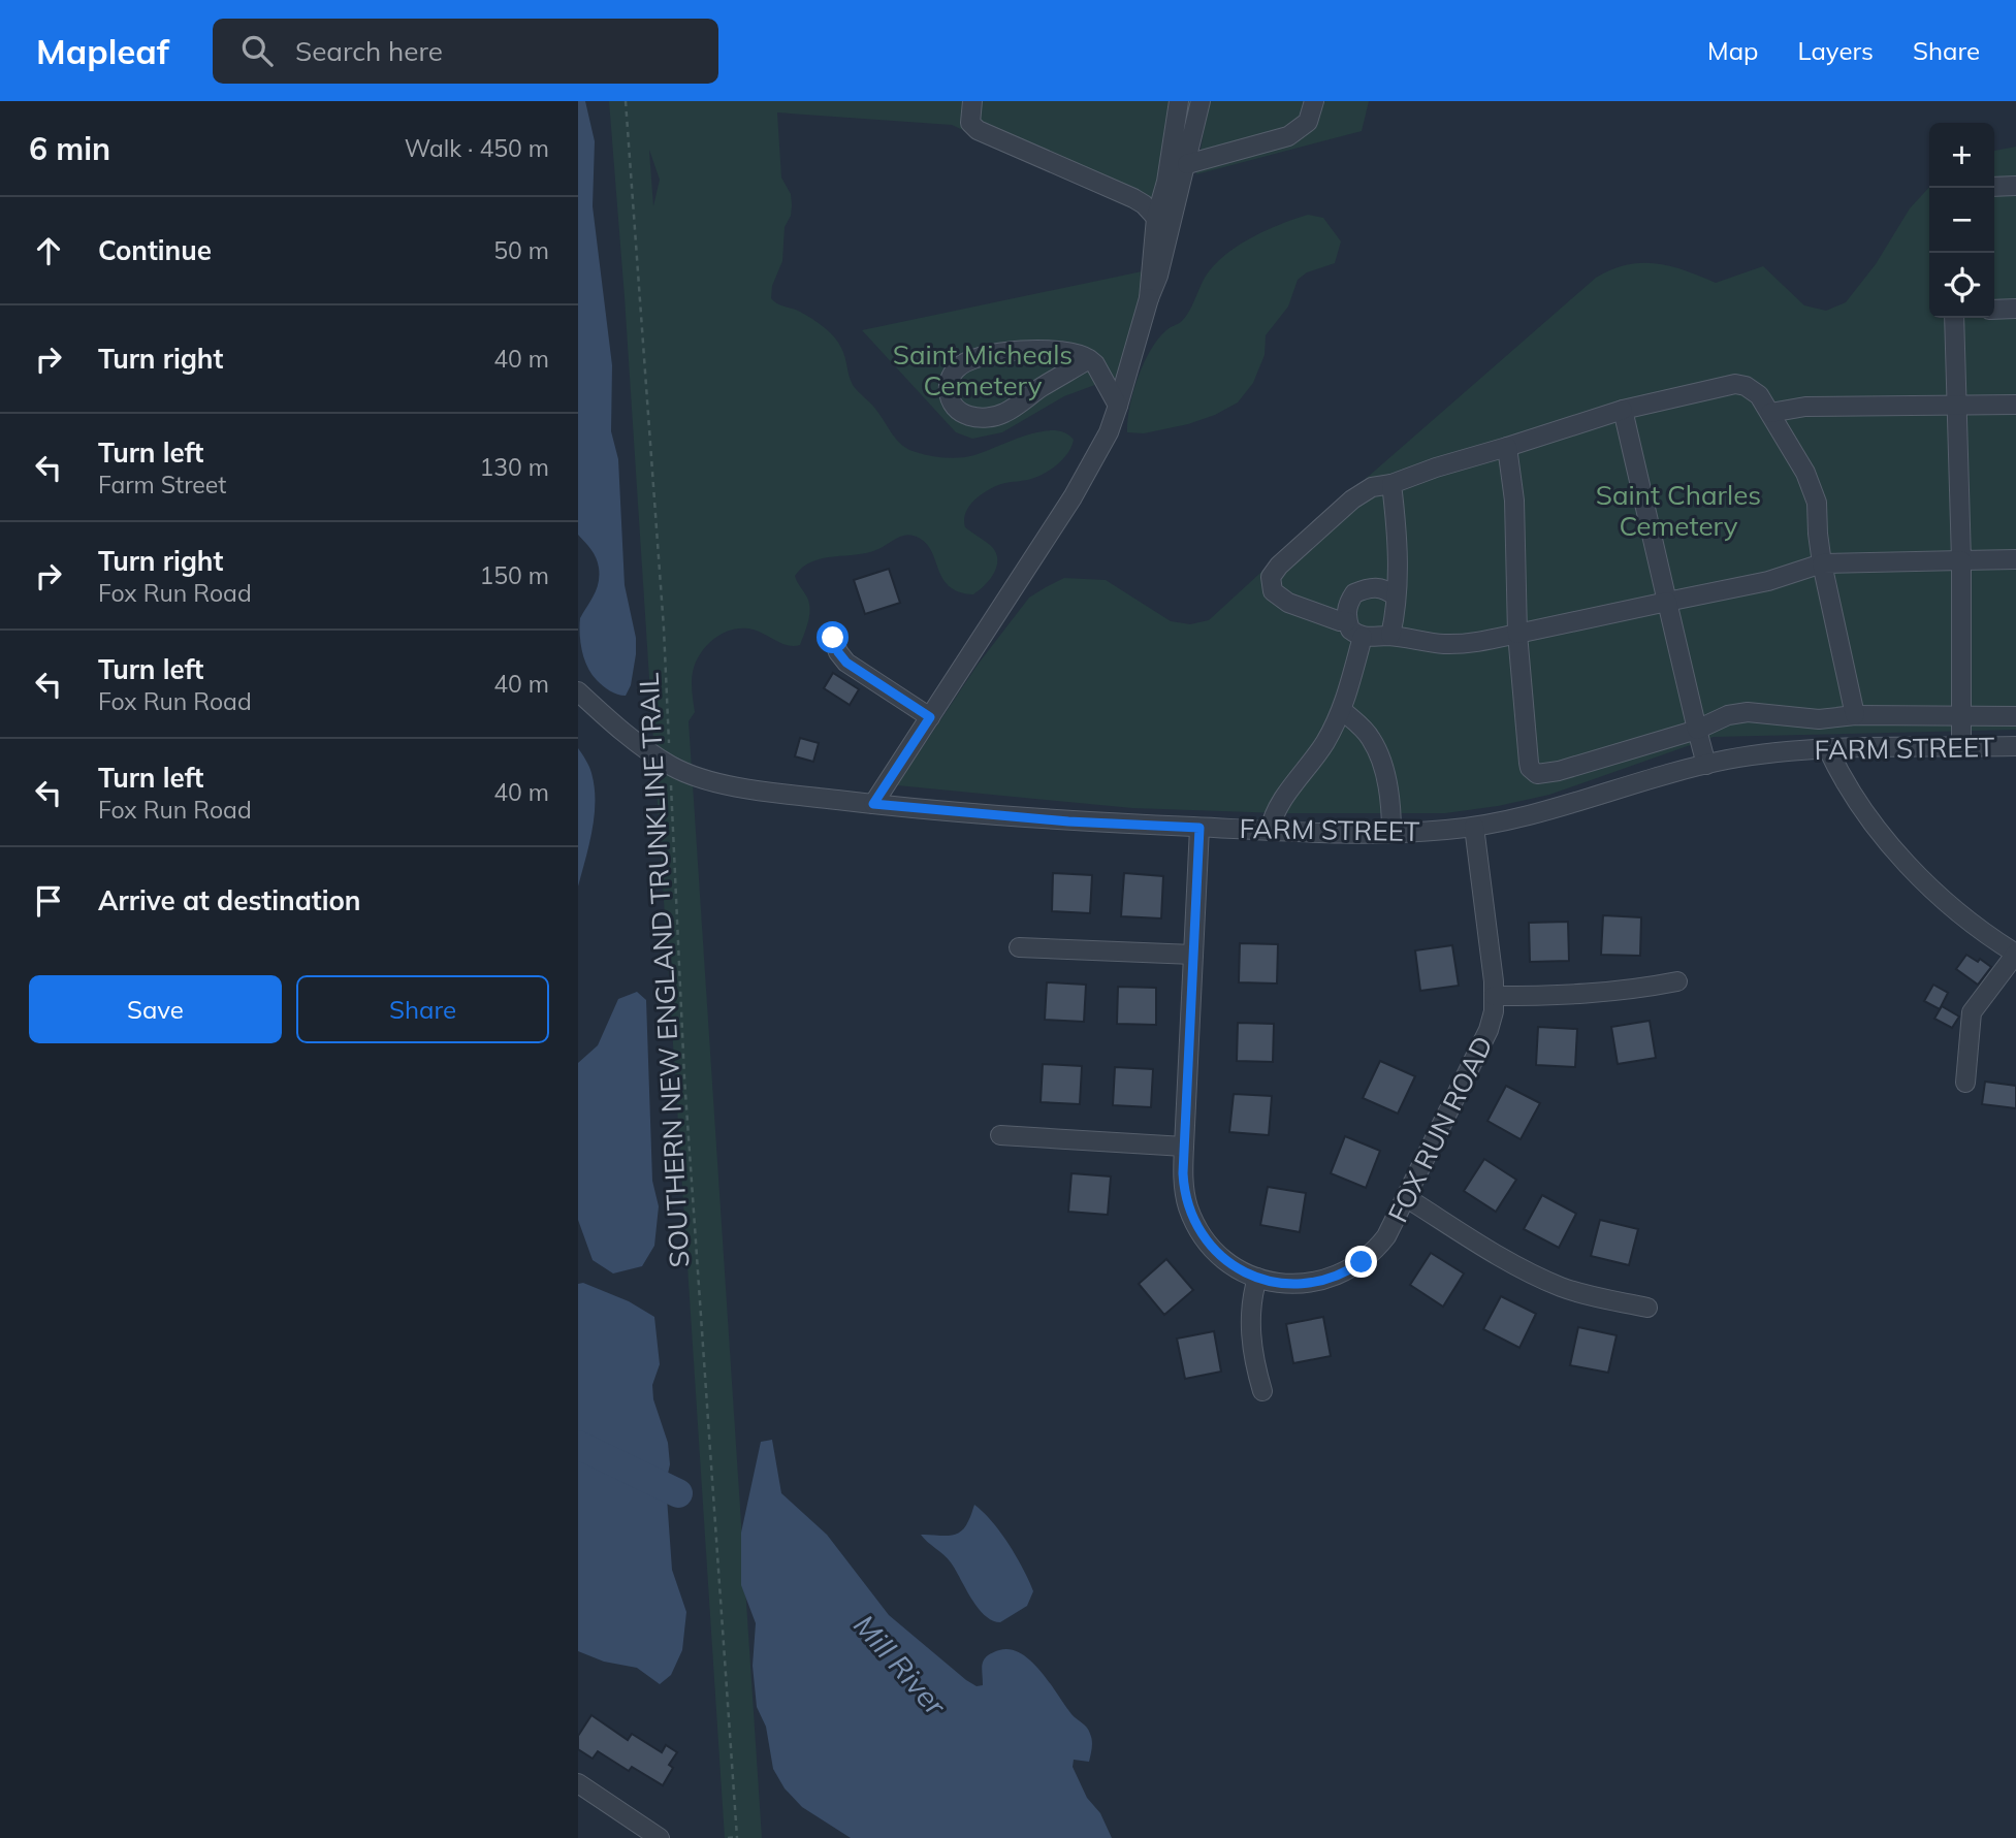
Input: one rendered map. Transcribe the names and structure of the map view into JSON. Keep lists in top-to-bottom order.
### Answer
{
  "streets": {
    "street": ["FARM STREET", "FOX RUN ROAD"],
    "path": ["SOUTHERN NEW ENGLAND TRUNKLINE TRAIL"]
  },
  "crossings": [
    ["FARM STREET", "SOUTHERN NEW ENGLAND TRUNKLINE TRAIL"],
    ["FARM STREET", "FOX RUN ROAD"]
  ],
  "water": ["Mill River"],
  "parks": ["Saint Micheals Cemetery", "Saint Charles Cemetery"],
  "page": {
    "header": "Mapleaf",
    "search": "Search here",
    "nav": ["Map", "Layers", "Share"],
    "heading": ["6 min", "Walk · 450 m"],
    "map_buttons": ["+", "−"],
    "list": [
      ["Continue", "50 m"],
      ["Turn right", "40 m"],
      ["Turn left", "Farm Street", "130 m"],
      ["Turn right", "Fox Run Road", "150 m"],
      ["Turn left", "Fox Run Road", "40 m"],
      ["Turn left", "Fox Run Road", "40 m"],
      "Arrive at destination"
    ],
    "buttons": ["Save", "Share"]
  }
}
